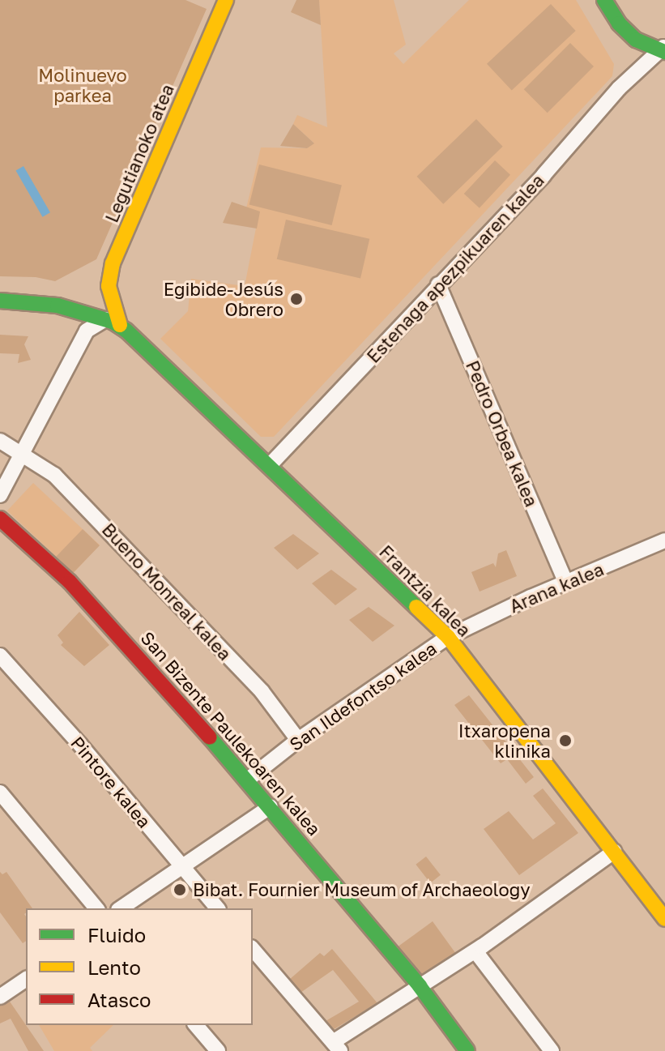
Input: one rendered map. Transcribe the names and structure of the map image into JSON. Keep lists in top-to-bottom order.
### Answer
{
  "streets": {
    "street": [
      "Legutianoko atea",
      "Estenaga apezpikuaren kalea",
      "Pedro Orbea kalea",
      "Arana kalea",
      "Frantzia kalea",
      "Bueno Monreal kalea",
      "San Ildefontso kalea",
      "San Bizente Paulekoaren kalea",
      "Pintore kalea"
    ]
  },
  "crossings": [
    ["Legutianoko atea", "Frantzia kalea"],
    ["Estenaga apezpikuaren kalea", "Pedro Orbea kalea"],
    ["Estenaga apezpikuaren kalea", "Frantzia kalea"],
    ["Pedro Orbea kalea", "Arana kalea"],
    ["Arana kalea", "Frantzia kalea"],
    ["Arana kalea", "San Ildefontso kalea"],
    ["Frantzia kalea", "San Ildefontso kalea"],
    ["Bueno Monreal kalea", "San Ildefontso kalea"],
    ["San Ildefontso kalea", "San Bizente Paulekoaren kalea"]
  ],
  "parks": ["Molinuevo parkea"],
  "places": ["Egibide-Jesús Obrero", "Itxaropena klinika", "Bibat. Fournier Museum of Archaeology"],
  "legend": ["Fluido", "Lento", "Atasco"]
}
